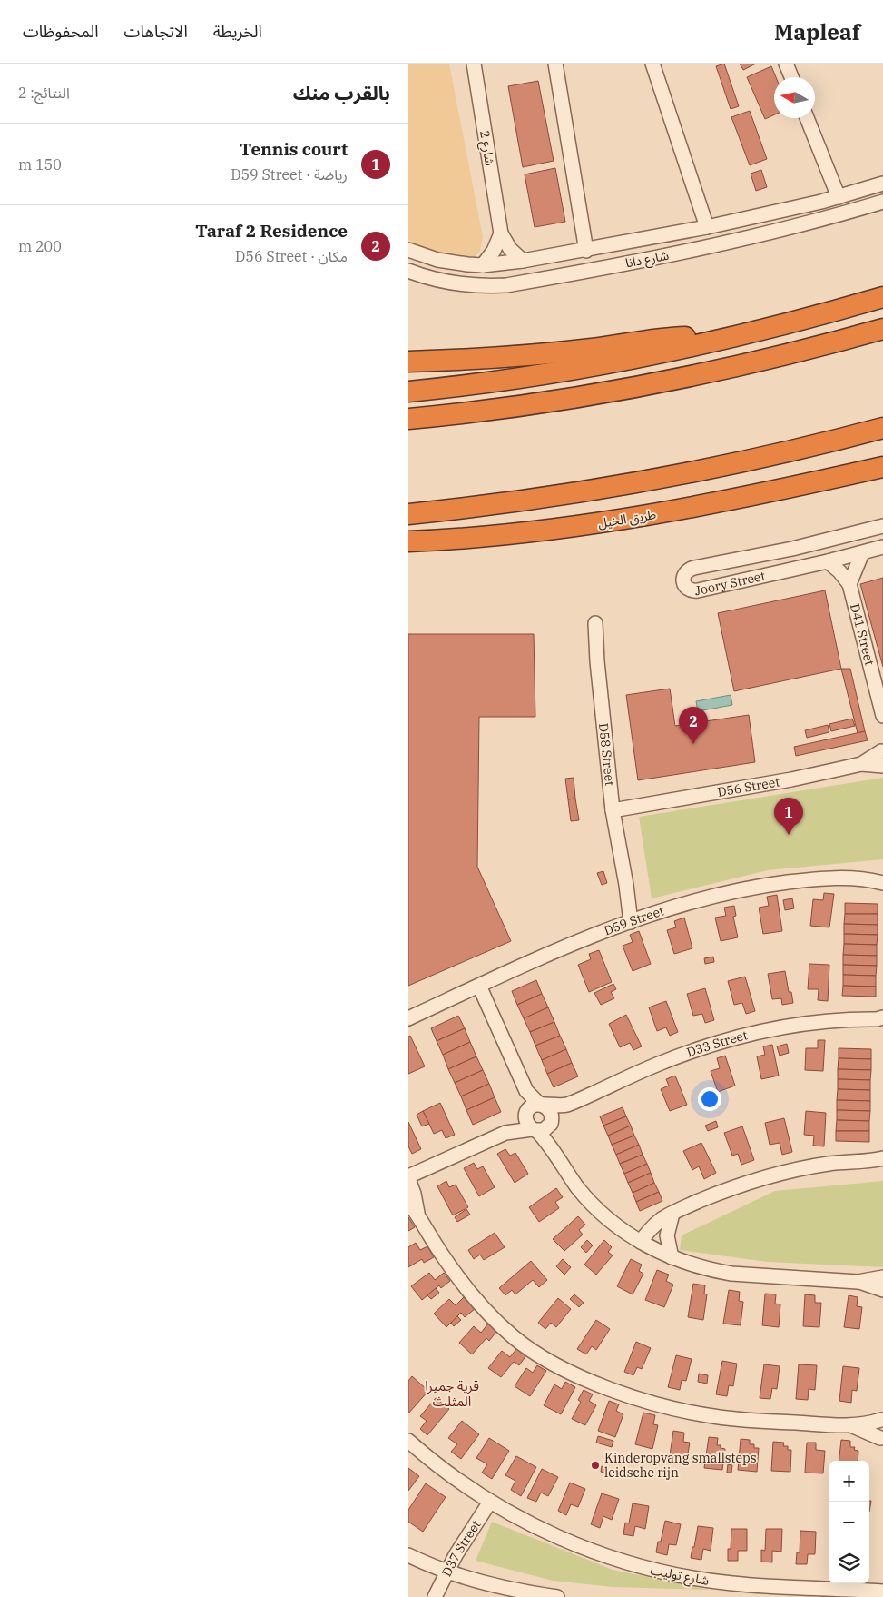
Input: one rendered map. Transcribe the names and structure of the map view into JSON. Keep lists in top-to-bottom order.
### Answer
{
  "streets": {
    "highway": ["طريق الخيل"],
    "street": [
      "شارع 2",
      "شارع دانا",
      "Joory Street",
      "D41 Street",
      "D58 Street",
      "D56 Street",
      "D59 Street",
      "D33 Street",
      "D37 Street",
      "شارع توليب"
    ]
  },
  "crossings": [
    ["شارع 2", "شارع دانا"],
    ["Joory Street", "D41 Street"],
    ["D58 Street", "D56 Street"],
    ["D58 Street", "D59 Street"],
    ["D37 Street", "شارع توليب"]
  ],
  "districts": ["قرية جميرا المثلث"],
  "places": ["Kinderopvang smallsteps leidsche rijn"],
  "north": "left",
  "page": {
    "header": "Mapleaf",
    "nav": ["الخريطة", "الاتجاهات", "المحفوظات"],
    "heading": ["بالقرب منك", "النتائج: 2"],
    "list": [
      {
        "mark": "1",
        "name": "Tennis court",
        "note": "رياضة · D59 Street",
        "value": "150 m"
      },
      {
        "mark": "2",
        "name": "Taraf 2 Residence",
        "note": "مكان · D56 Street",
        "value": "200 m"
      }
    ],
    "pins": ["2", "1"],
    "map_buttons": ["+", "−"]
  }
}
